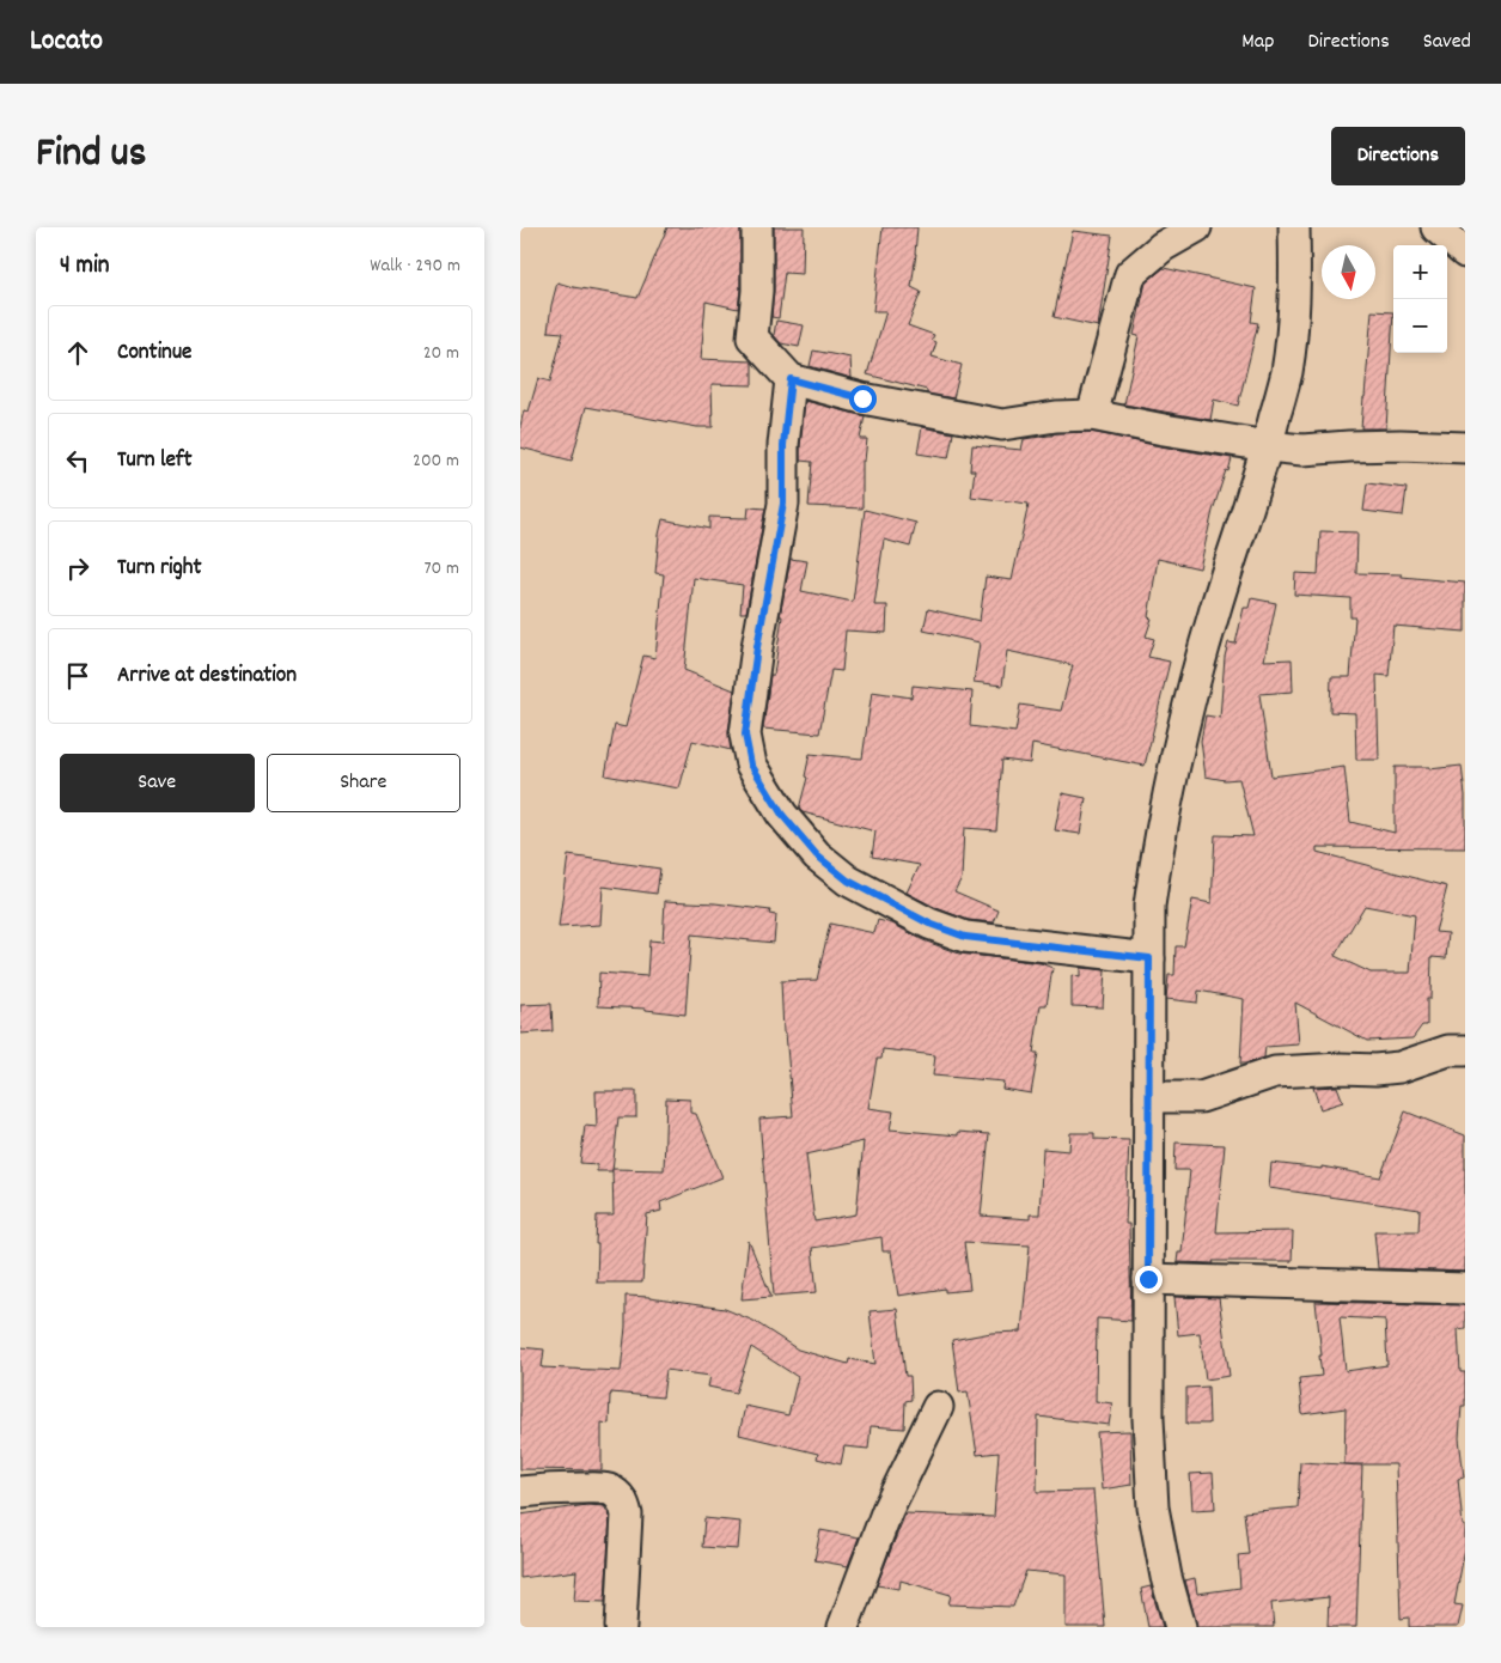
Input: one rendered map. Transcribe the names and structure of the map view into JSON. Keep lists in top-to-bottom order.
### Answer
{
  "north": "bottom",
  "page": {
    "header": "Locato",
    "nav": ["Map", "Directions", "Saved"],
    "title": "Find us",
    "buttons": [
      "Directions",
      ["Save", "Share"]
    ],
    "heading": ["4 min", "Walk · 290 m"],
    "map_buttons": ["+", "−"],
    "list": [
      ["Continue", "20 m"],
      ["Turn left", "200 m"],
      ["Turn right", "70 m"],
      "Arrive at destination"
    ]
  }
}
